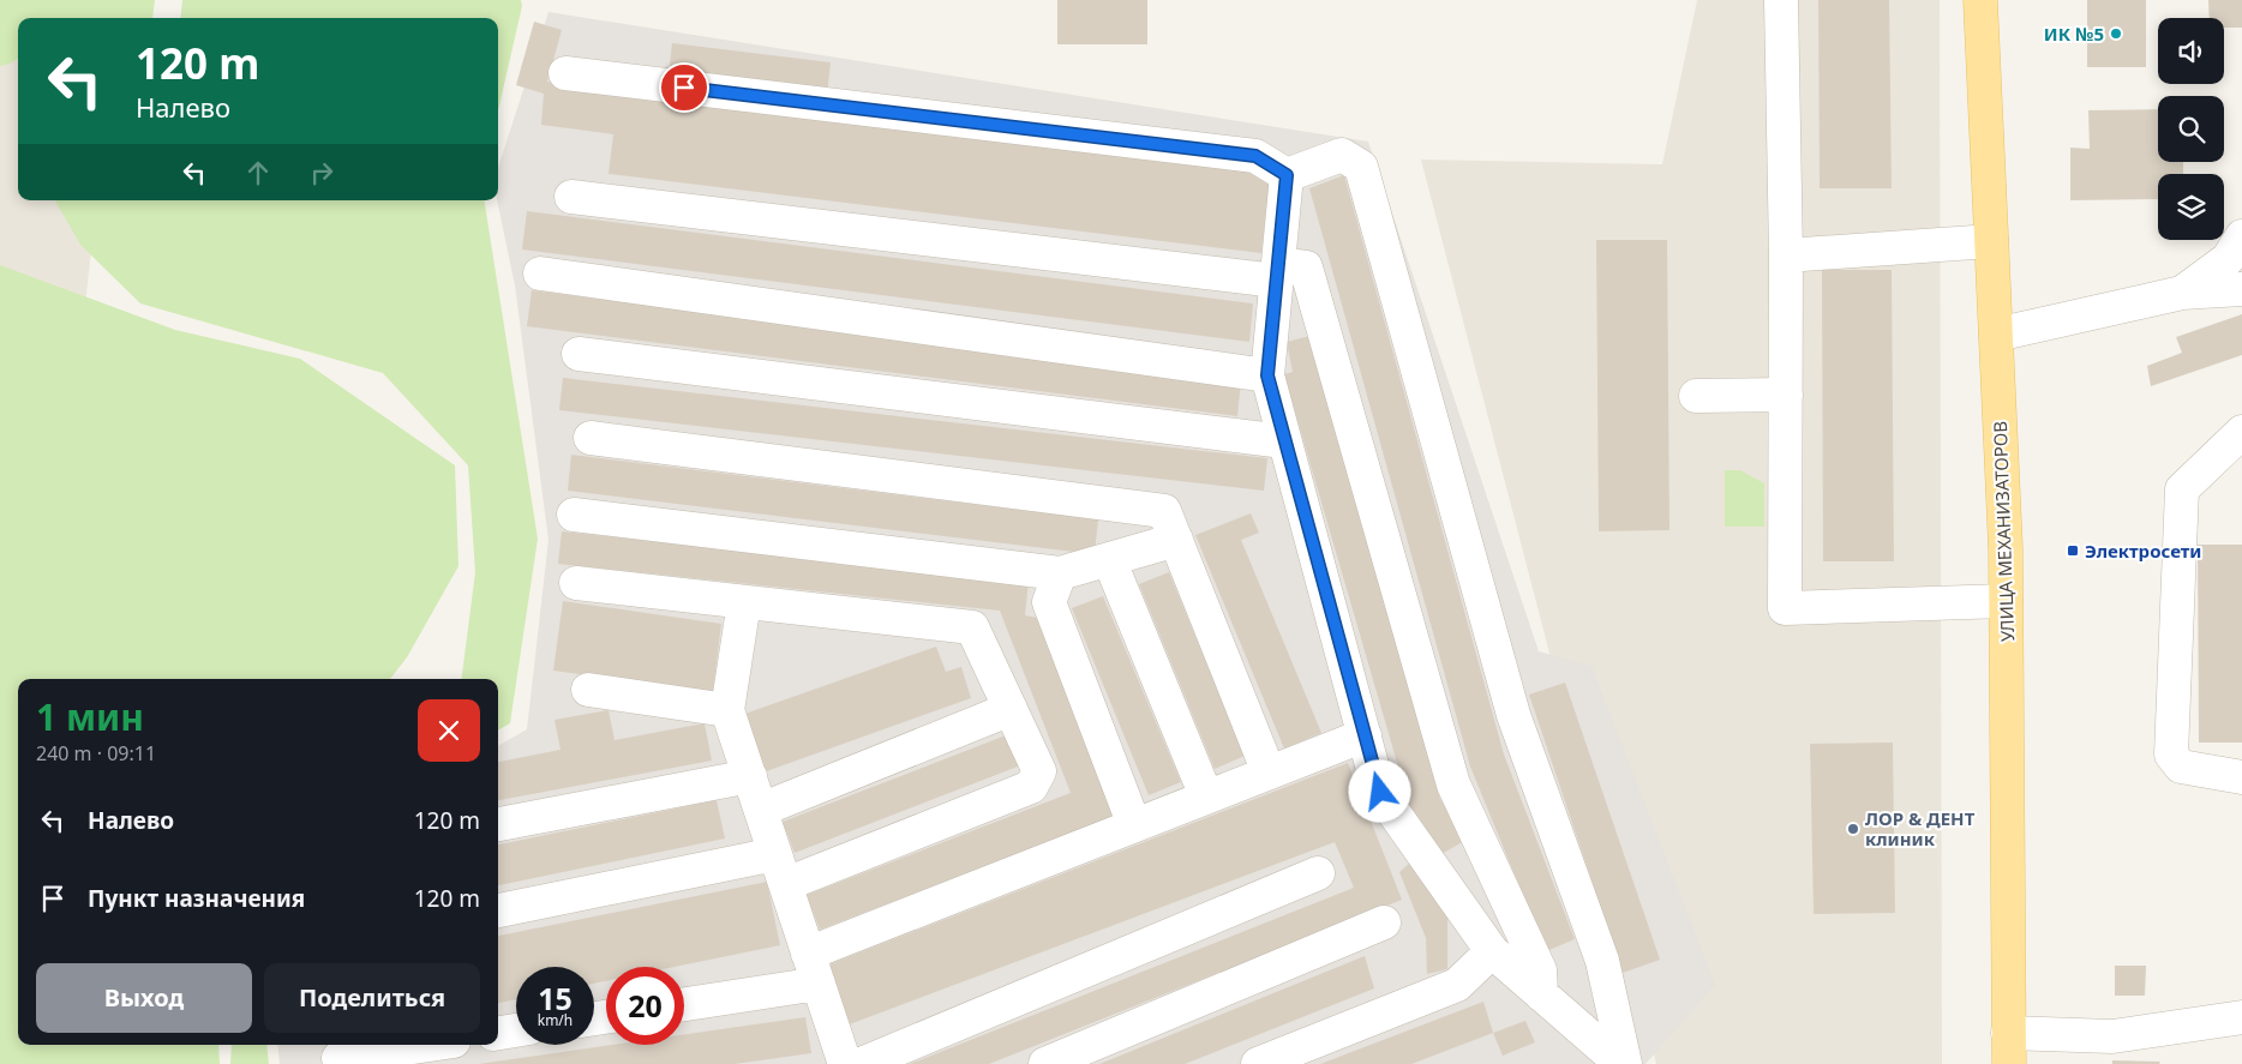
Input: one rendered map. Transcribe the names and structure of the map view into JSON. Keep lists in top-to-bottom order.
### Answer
{
  "streets": {
    "main road": ["УЛИЦА МЕХАНИЗАТОРОВ"]
  },
  "places": {
    "other": ["ИК №5", "ЛОР & ДЕНТ клиник"],
    "transit": ["Электросети"]
  },
  "page": {
    "turn": ["120 m", "Налево"],
    "heading": ["1 мин", "240 m · 09:11"],
    "list": [
      {
        "name": "Налево",
        "value": "120 m"
      },
      {
        "name": "Пункт назначения",
        "value": "120 m"
      }
    ],
    "buttons": ["Выход", "Поделиться"],
    "speed": "15 km/h",
    "limit": "20"
  }
}
